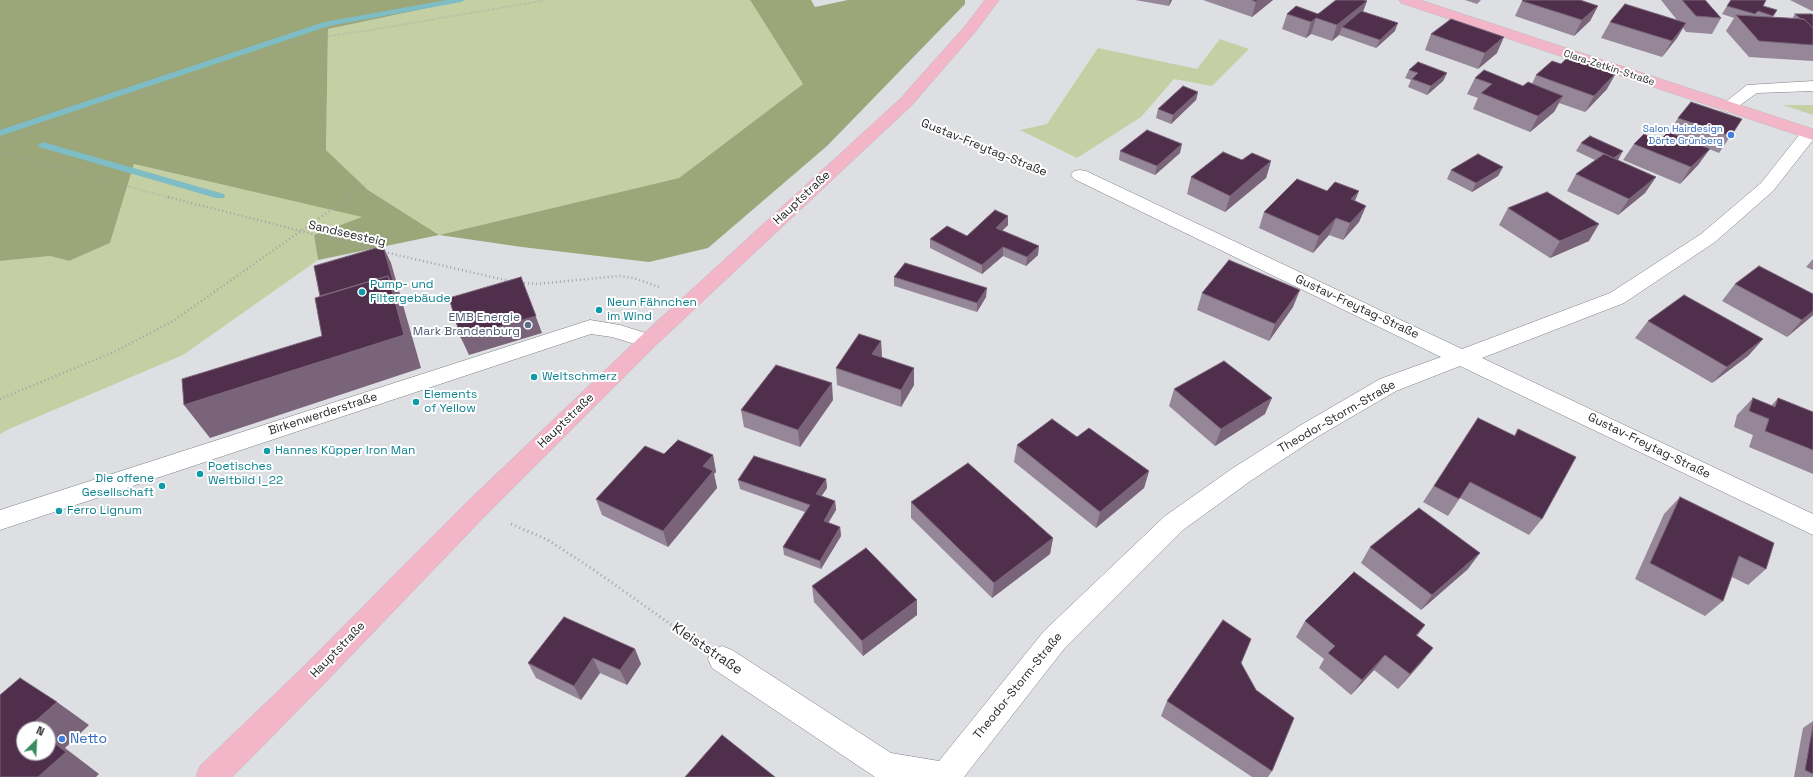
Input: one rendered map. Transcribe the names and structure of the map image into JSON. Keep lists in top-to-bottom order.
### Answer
{
  "streets": {
    "main road": ["Clara-Zetkin-Straße", "Hauptstraße"],
    "street": [
      "Gustav-Freytag-Straße",
      "Birkenwerderstraße",
      "Theodor-Storm-Straße",
      "Kleiststraße"
    ],
    "path": ["Sandseesteig"]
  },
  "crossings": [
    ["Clara-Zetkin-Straße", "Theodor-Storm-Straße"],
    ["Gustav-Freytag-Straße", "Hauptstraße"],
    ["Gustav-Freytag-Straße", "Theodor-Storm-Straße"],
    ["Hauptstraße", "Birkenwerderstraße"],
    ["Hauptstraße", "Kleiststraße"],
    ["Theodor-Storm-Straße", "Kleiststraße"]
  ],
  "places": [
    "Salon Hairdesign Dörte Grünberg",
    "Pump- und Filtergebäude",
    "Neun Fähnchen im Wind",
    "EMB Energie Mark Brandenburg",
    "Weltschmerz",
    "Elements of Yellow",
    "Hannes Küpper Iron Man",
    "Poetisches Weltbild I_22",
    "Die offene Gesellschaft",
    "Ferro Lignum",
    "Netto"
  ],
  "north": "top right"
}
